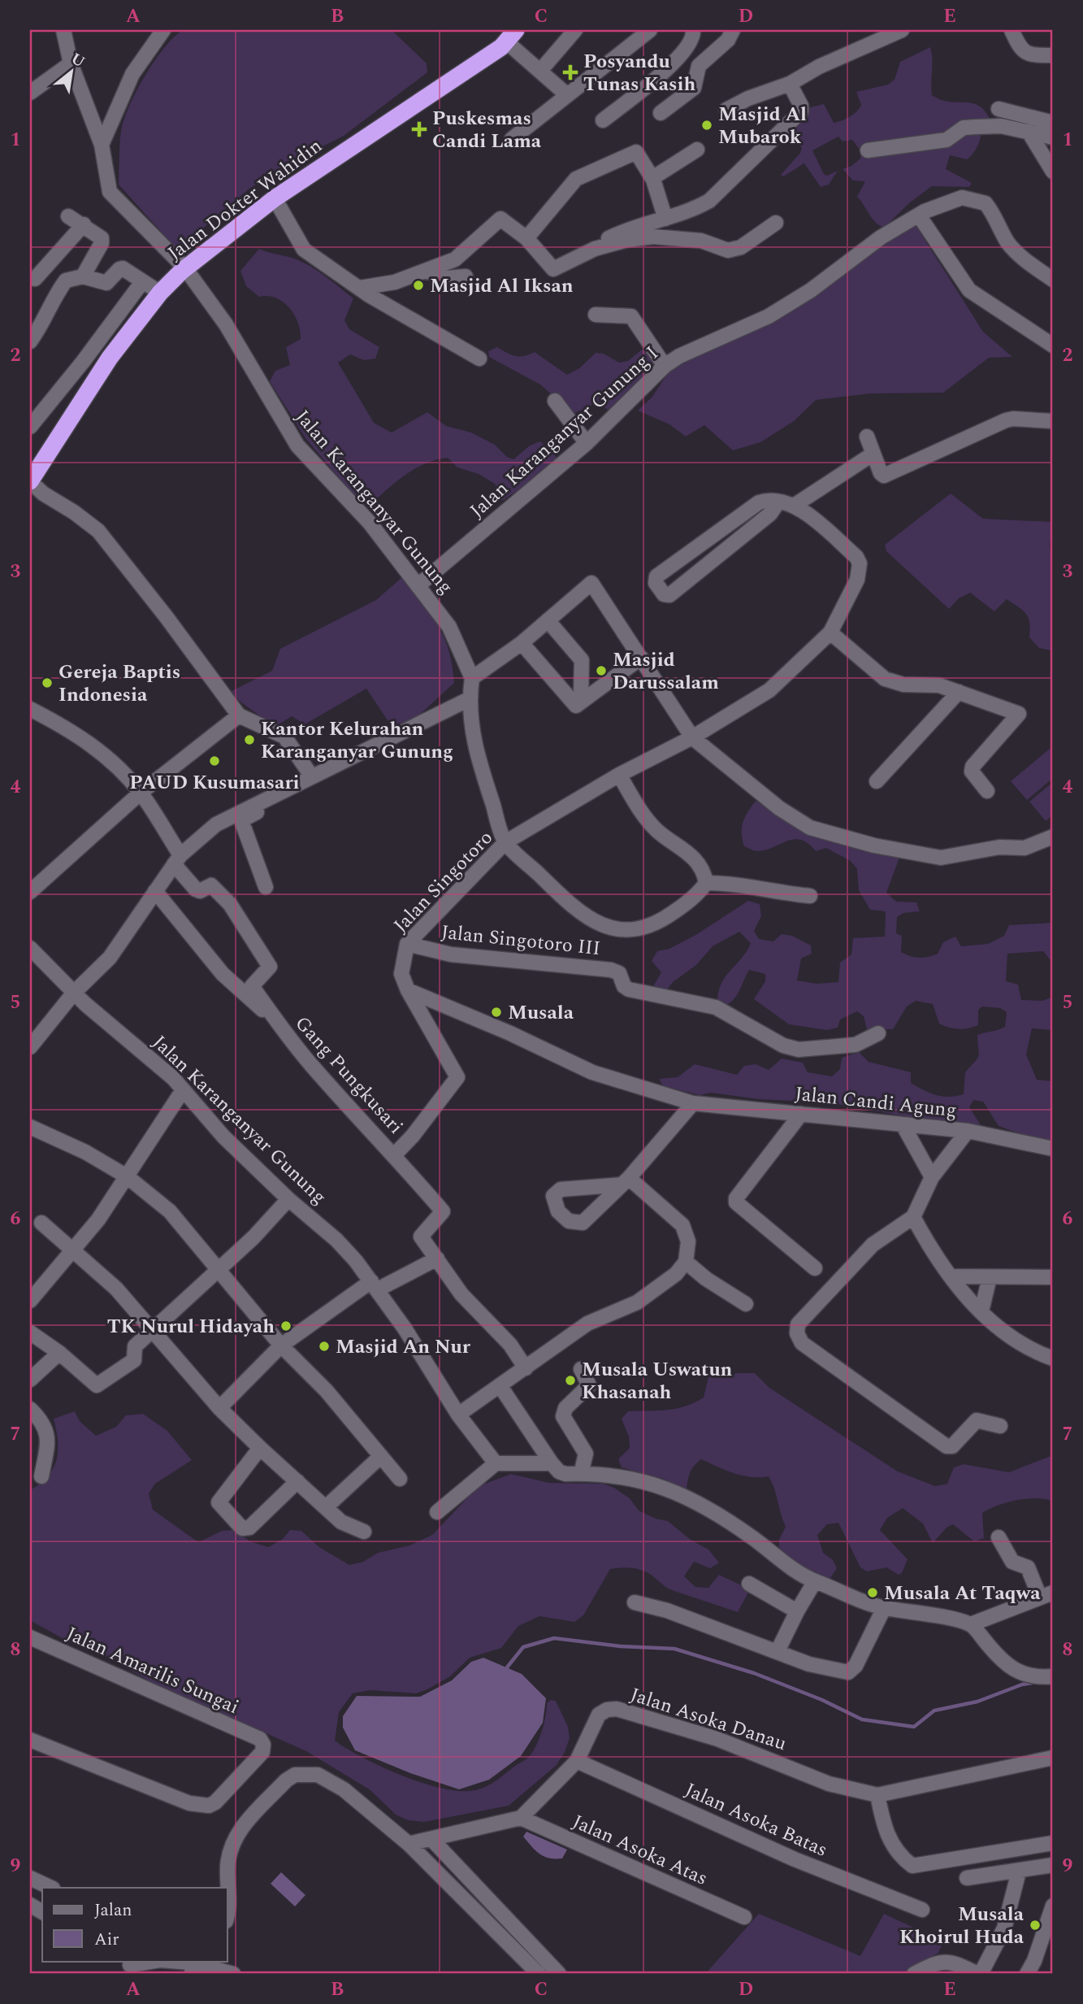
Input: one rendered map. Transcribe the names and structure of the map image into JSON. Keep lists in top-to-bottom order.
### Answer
{
  "streets": {
    "highway": ["Jalan Dokter Wahidin"],
    "street": [
      "Jalan Karanganyar Gunung I",
      "Jalan Karanganyar Gunung",
      "Jalan Singotoro",
      "Jalan Singotoro III",
      "Gang Pungkusari",
      "Jalan Candi Agung",
      "Jalan Amarilis Sungai",
      "Jalan Asoka Danau",
      "Jalan Asoka Batas",
      "Jalan Asoka Atas"
    ]
  },
  "crossings": [
    ["Jalan Dokter Wahidin", "Jalan Karanganyar Gunung"],
    ["Jalan Karanganyar Gunung I", "Jalan Karanganyar Gunung"],
    ["Jalan Singotoro", "Jalan Singotoro III"],
    ["Jalan Singotoro", "Gang Pungkusari"],
    ["Jalan Asoka Danau", "Jalan Asoka Batas"],
    ["Jalan Asoka Danau", "Jalan Asoka Atas"]
  ],
  "places": {
    "health": ["Posyandu Tunas Kasih", "Puskesmas Candi Lama"],
    "other": [
      "Masjid Al Mubarok",
      "Masjid Al Iksan",
      "Masjid Darussalam",
      "Gereja Baptis Indonesia",
      "Kantor Kelurahan Karanganyar Gunung",
      "PAUD Kusumasari",
      "Musala",
      "TK Nurul Hidayah",
      "Masjid An Nur",
      "Musala Uswatun Khasanah",
      "Musala At Taqwa",
      "Musala Khoirul Huda"
    ]
  },
  "legend": ["Jalan", "Air"],
  "north": "top right",
  "grid": {
    "columns": [
      "A",
      "B",
      "C",
      "D",
      "E"
    ],
    "rows": [
      "1",
      "2",
      "3",
      "4",
      "5",
      "6",
      "7",
      "8",
      "9"
    ]
  }
}
